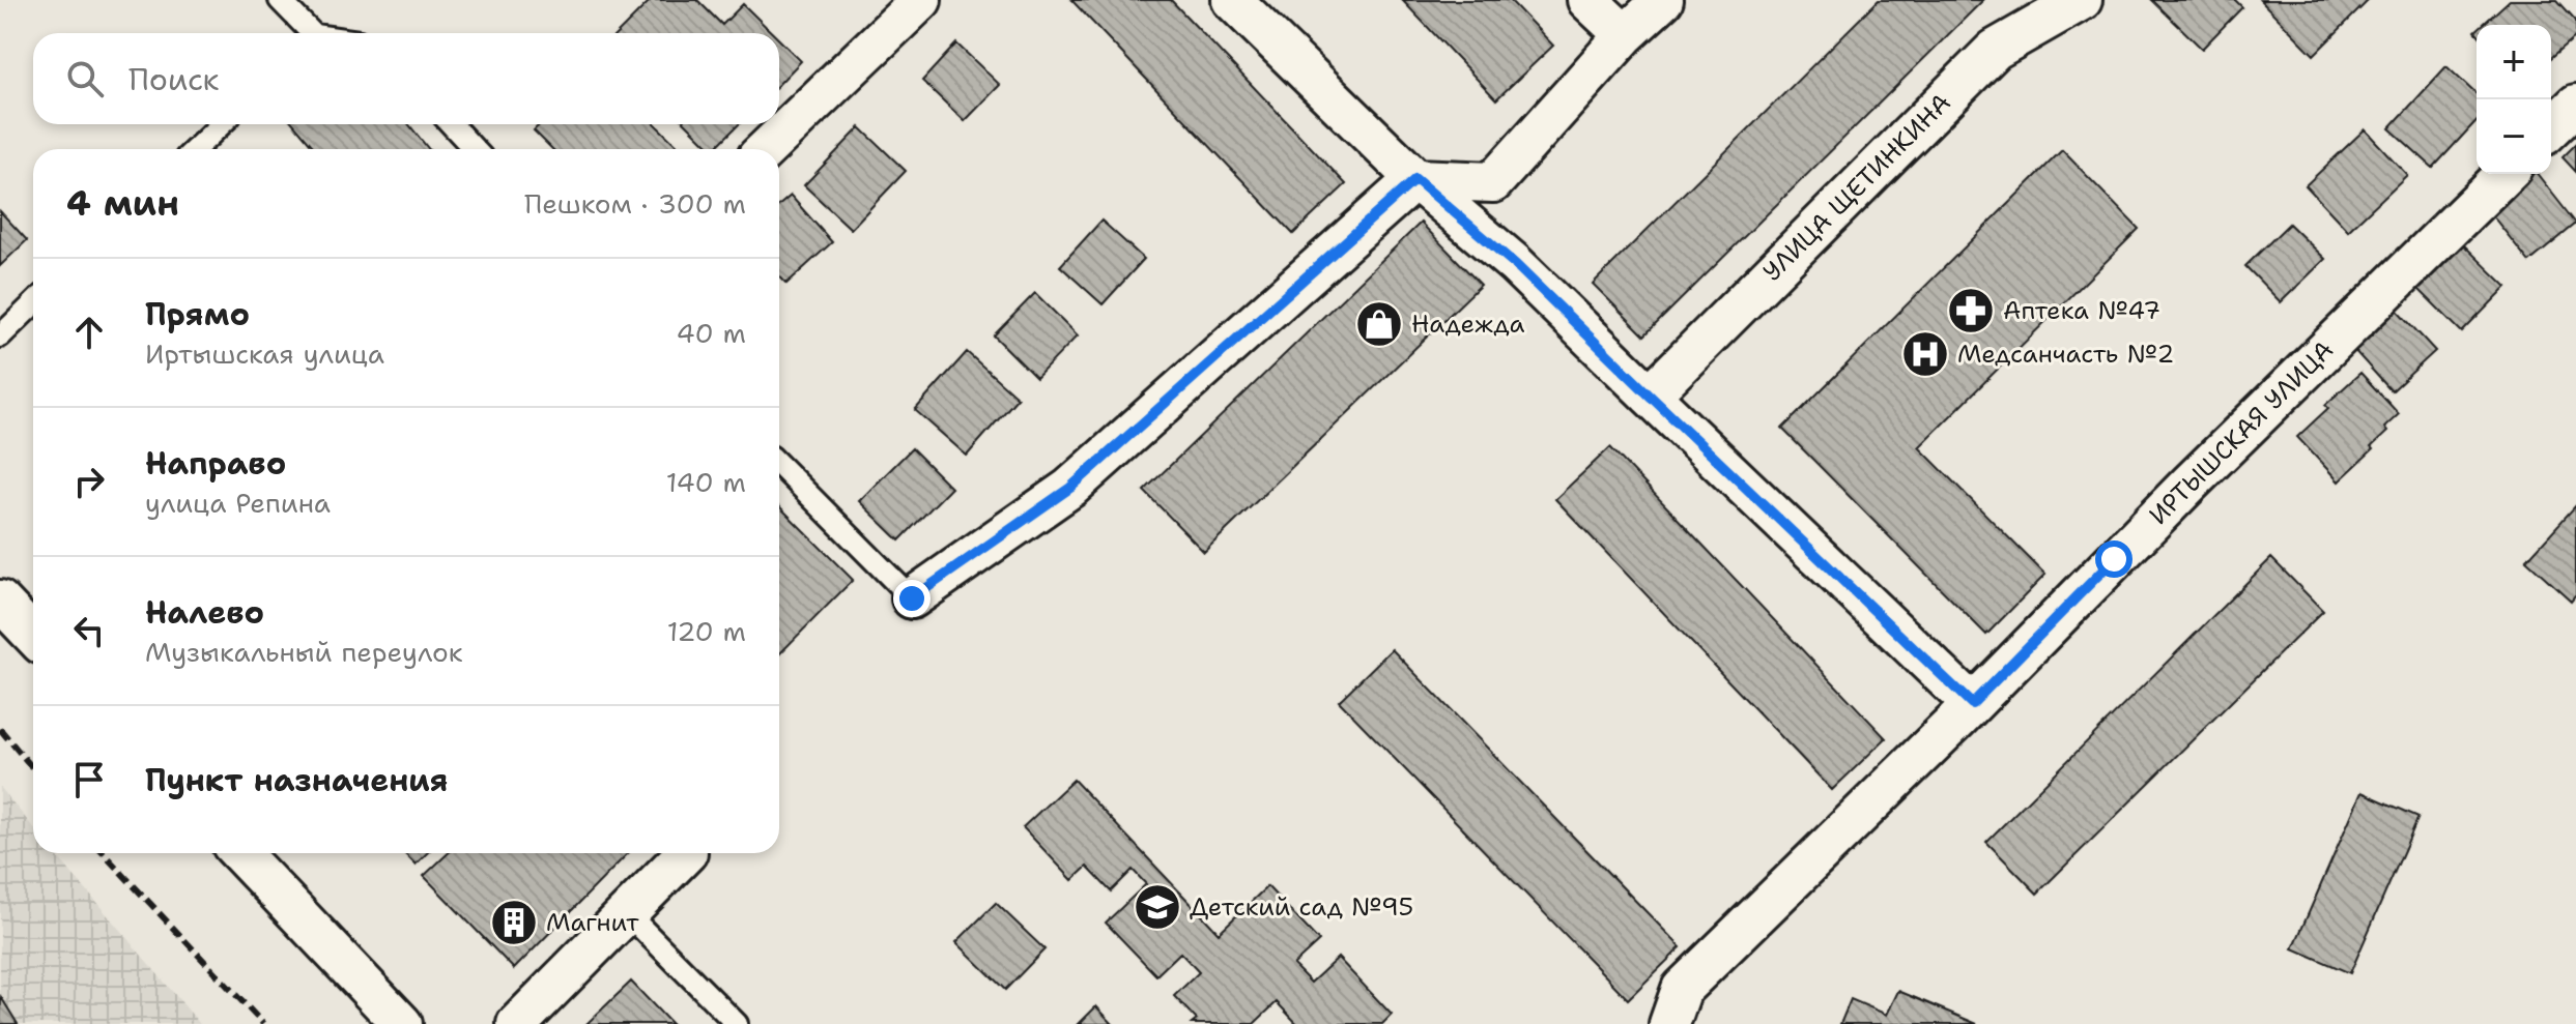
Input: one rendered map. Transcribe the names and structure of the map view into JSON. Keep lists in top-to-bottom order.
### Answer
{
  "streets": {
    "street": ["УЛИЦА ЩЕТИНКИНА", "ИРТЫШСКАЯ УЛИЦА"]
  },
  "places": {
    "pharmacy": ["Аптека №47"],
    "shop": ["Надежда"],
    "hospital": ["Медсанчасть №2"],
    "school or university": ["Детский сад №95"],
    "building": ["Магнит"]
  },
  "page": {
    "map_buttons": ["+", "−"],
    "search": "Поиск",
    "heading": ["4 мин", "Пешком · 300 m"],
    "list": [
      ["Прямо", "Иртышская улица", "40 m"],
      ["Направо", "улица Репина", "140 m"],
      ["Налево", "Музыкальный переулок", "120 m"],
      "Пункт назначения"
    ]
  }
}
